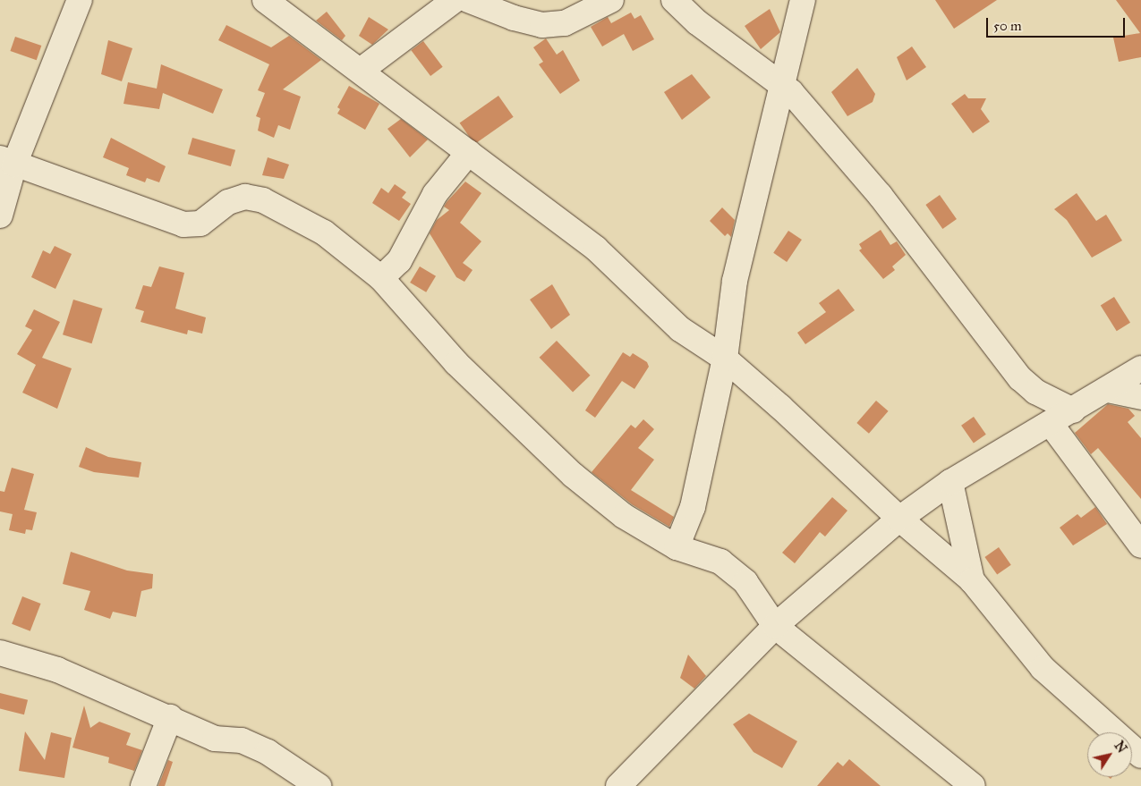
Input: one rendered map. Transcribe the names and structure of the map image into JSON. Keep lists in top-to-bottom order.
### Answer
{
  "scale_bar": "50 m",
  "north": "top right"
}
